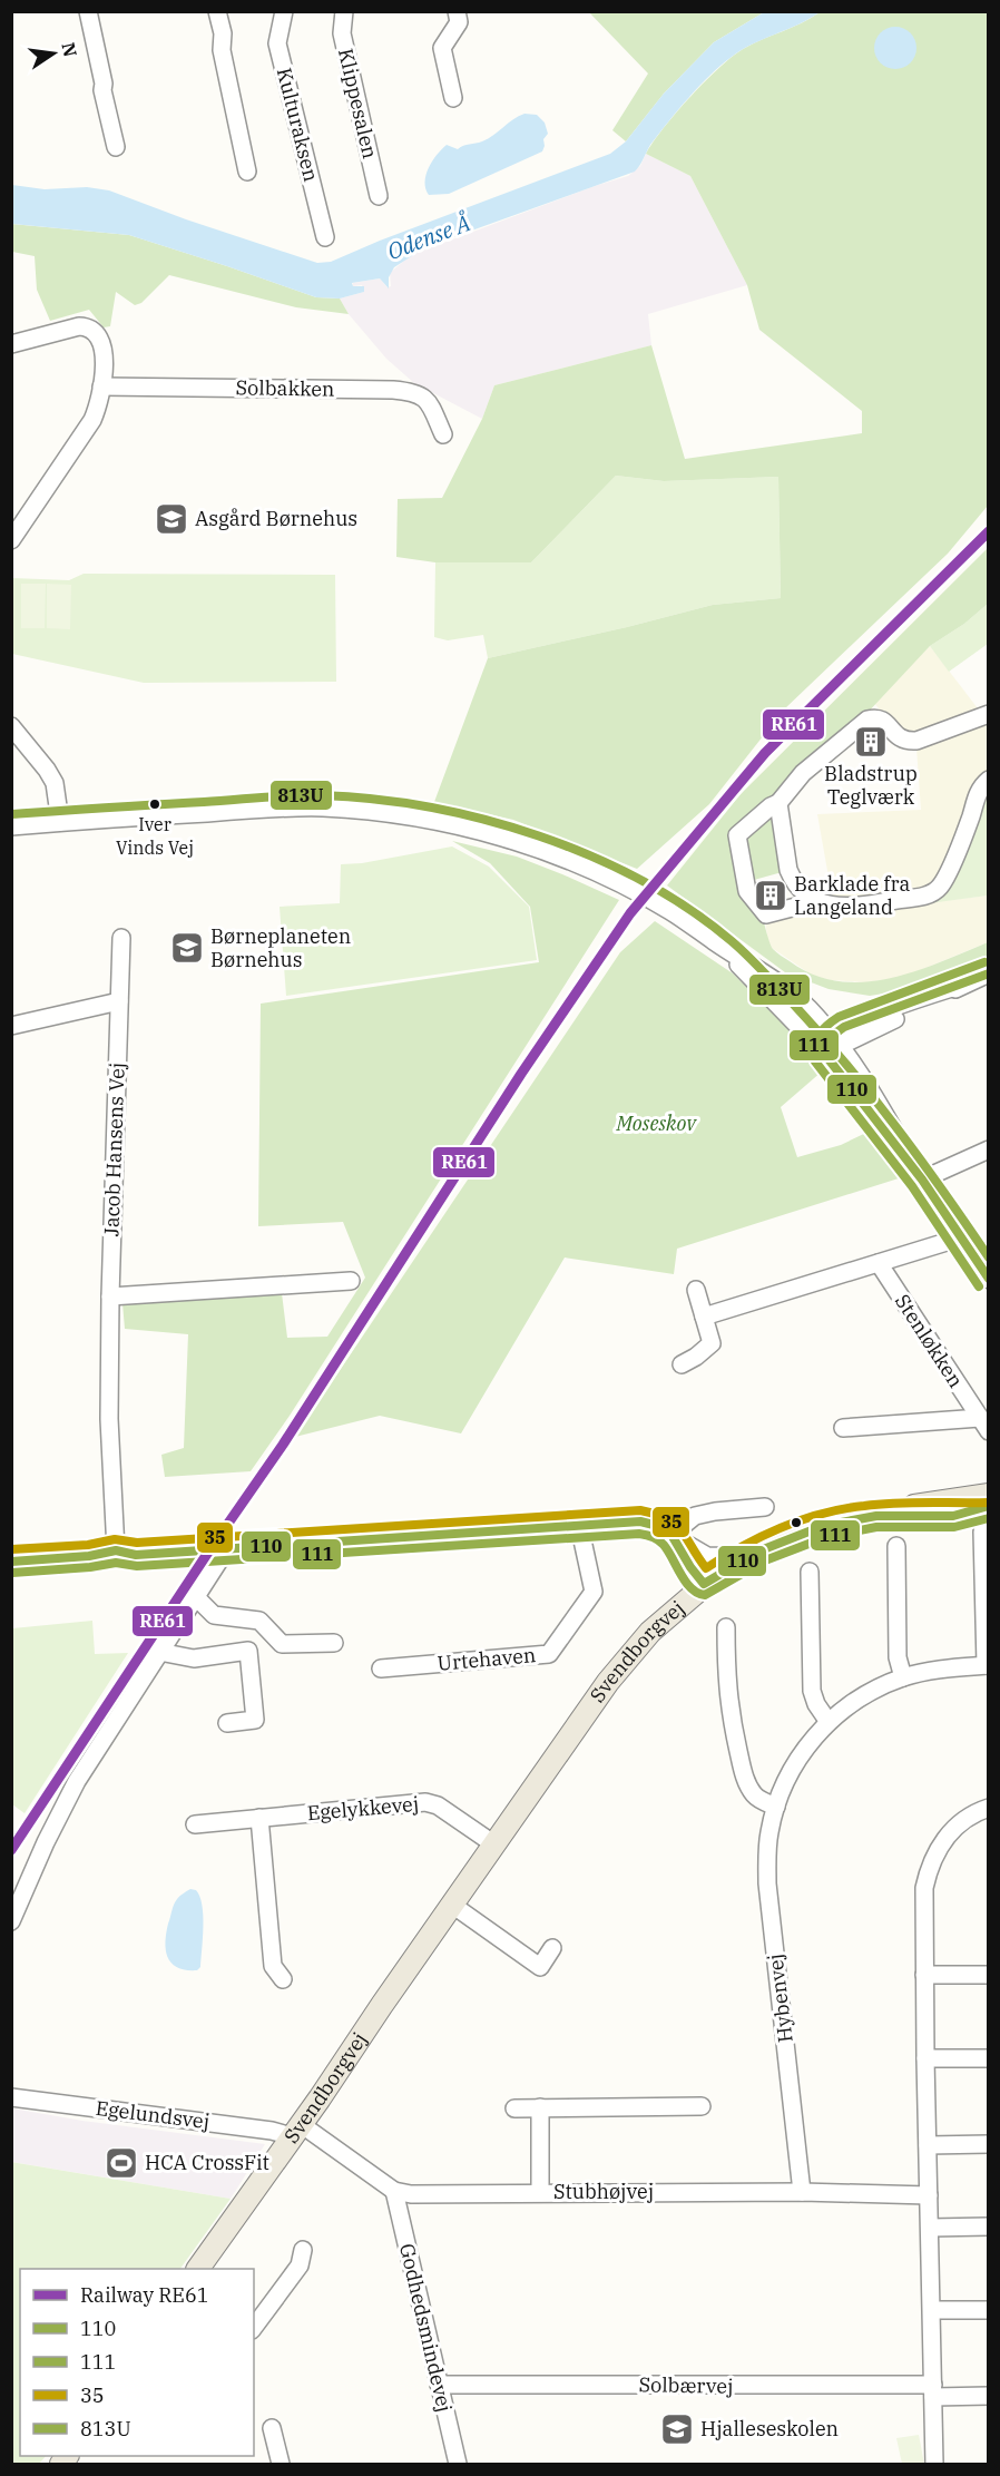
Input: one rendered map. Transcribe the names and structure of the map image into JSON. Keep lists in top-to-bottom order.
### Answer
{
  "streets": {
    "main road": ["Svendborgvej"],
    "street": [
      "Klippesalen",
      "Kulturaksen",
      "Solbakken",
      "Jacob Hansens Vej",
      "Stenløkken",
      "Urtehaven",
      "Egelykkevej",
      "Hybenvej",
      "Egelundsvej",
      "Stubhøjvej",
      "Godhedsmindevej",
      "Solbærvej"
    ]
  },
  "crossings": [
    ["Svendborgvej", "Egelykkevej"],
    ["Svendborgvej", "Hybenvej"],
    ["Svendborgvej", "Egelundsvej"],
    ["Hybenvej", "Stubhøjvej"],
    ["Stubhøjvej", "Godhedsmindevej"],
    ["Godhedsmindevej", "Solbærvej"]
  ],
  "water": ["Odense Å"],
  "parks": ["Moseskov"],
  "places": {
    "school or university": ["Asgård Børnehus", "Børneplaneten Børnehus", "Hjalleseskolen"],
    "building": ["Bladstrup Teglværk", "Barklade fra Langeland"],
    "other": ["Iver Vinds Vej"],
    "sports": ["HCA CrossFit"]
  },
  "lines": [
    "rail line RE61",
    "transit line 813U",
    "transit line 111",
    "transit line 110",
    "transit line 35"
  ],
  "legend": [
    "Railway RE61",
    "110",
    "111",
    "35",
    "813U"
  ],
  "north": "right"
}
